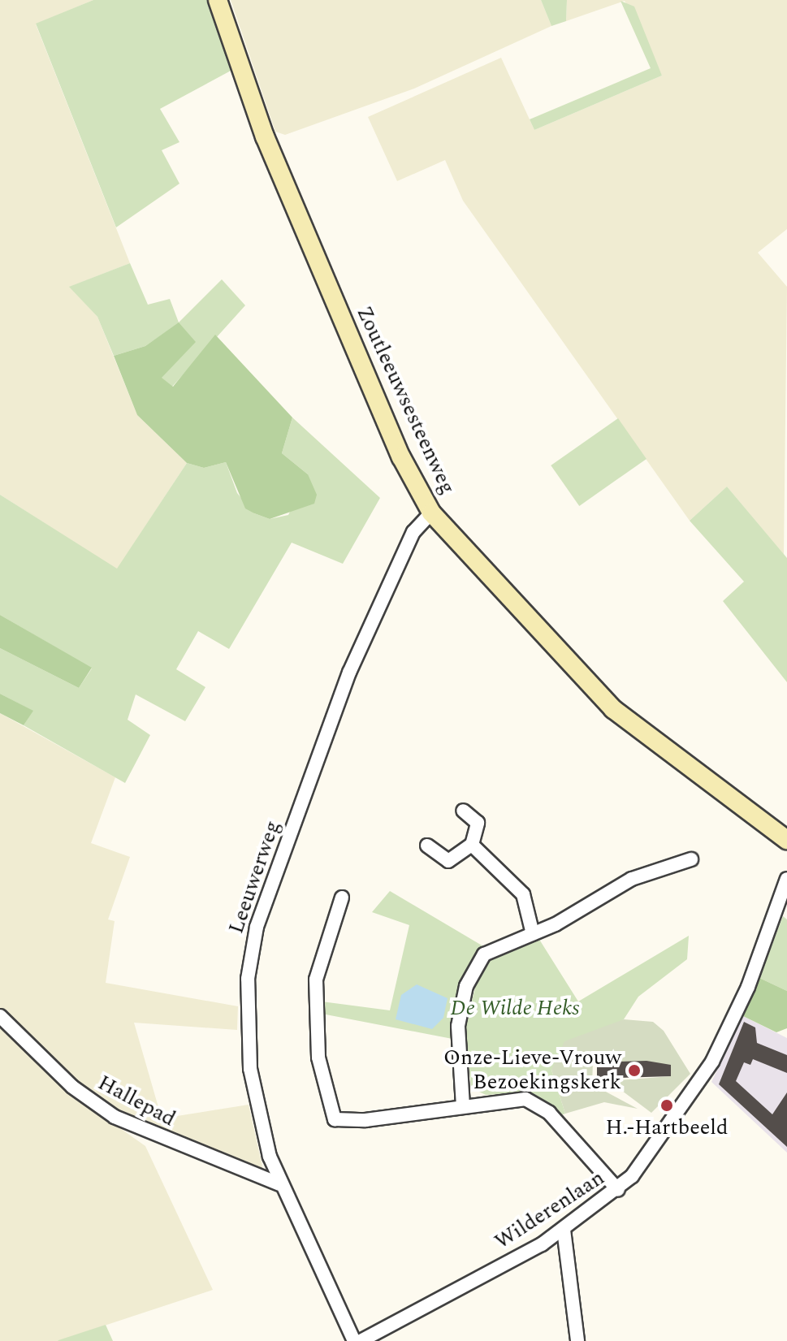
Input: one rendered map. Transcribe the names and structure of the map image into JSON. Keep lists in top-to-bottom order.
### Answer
{
  "streets": {
    "street": [
      "Zoutleeuwsesteenweg",
      "Leeuwerweg",
      "Hallepad",
      "Wilderenlaan"
    ]
  },
  "crossings": [
    ["Zoutleeuwsesteenweg", "Leeuwerweg"],
    ["Leeuwerweg", "Hallepad"]
  ],
  "parks": ["De Wilde Heks"],
  "places": ["Onze-Lieve-Vrouw Bezoekingskerk", "H.-Hartbeeld"]
}
